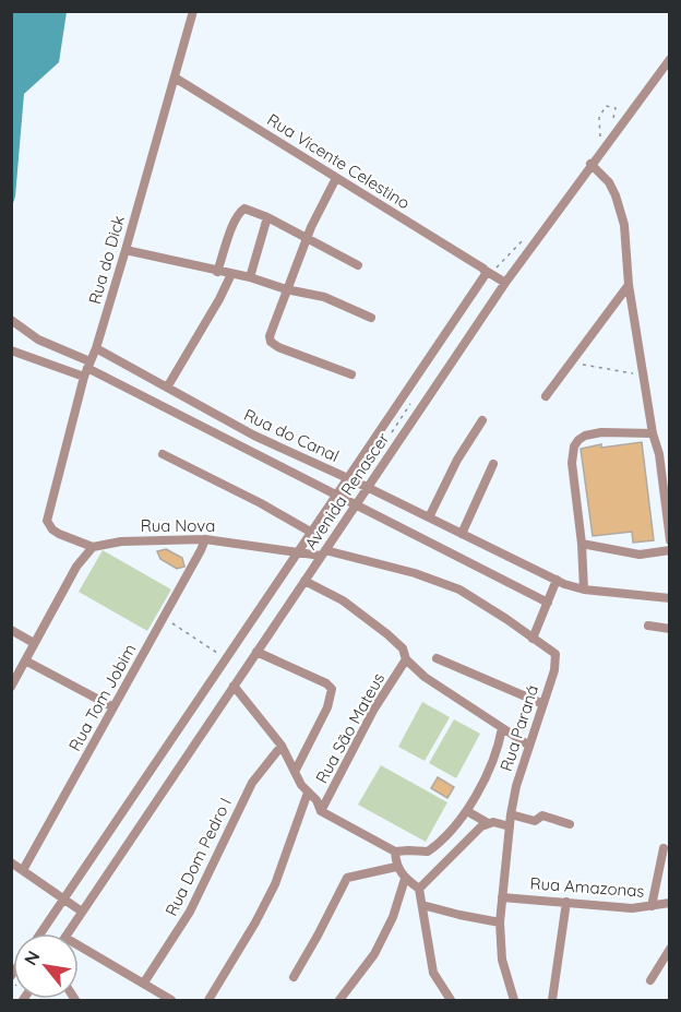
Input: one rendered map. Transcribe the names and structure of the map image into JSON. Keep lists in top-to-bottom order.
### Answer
{
  "streets": {
    "street": [
      "Rua Vicente Celestino",
      "Rua do Dick",
      "Rua do Canal",
      "Avenida Renascer",
      "Rua Nova",
      "Rua Tom Jobim",
      "Rua São Mateus",
      "Rua Paraná",
      "Rua Dom Pedro I",
      "Rua Amazonas"
    ]
  },
  "crossings": [
    ["Rua Vicente Celestino", "Rua do Dick"],
    ["Rua Vicente Celestino", "Avenida Renascer"],
    ["Rua do Dick", "Rua do Canal"],
    ["Rua do Dick", "Rua Nova"],
    ["Rua do Canal", "Avenida Renascer"],
    ["Avenida Renascer", "Rua Nova"],
    ["Rua Nova", "Rua Tom Jobim"],
    ["Rua Nova", "Rua Paraná"],
    ["Rua Paraná", "Rua Amazonas"]
  ],
  "north": "top left"
}
